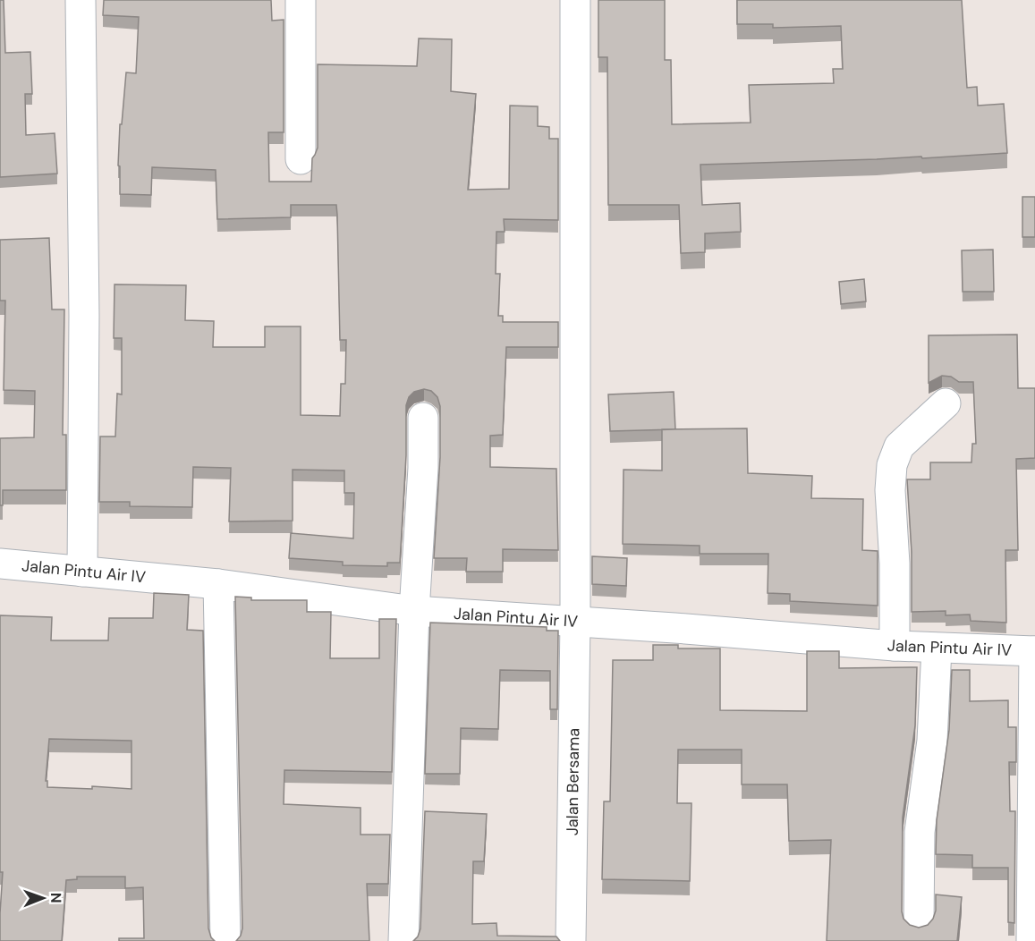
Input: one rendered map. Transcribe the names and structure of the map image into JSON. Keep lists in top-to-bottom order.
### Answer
{
  "streets": {
    "street": ["Jalan Pintu Air IV", "Jalan Bersama"]
  },
  "crossings": [
    ["Jalan Pintu Air IV", "Jalan Bersama"]
  ],
  "north": "right"
}
